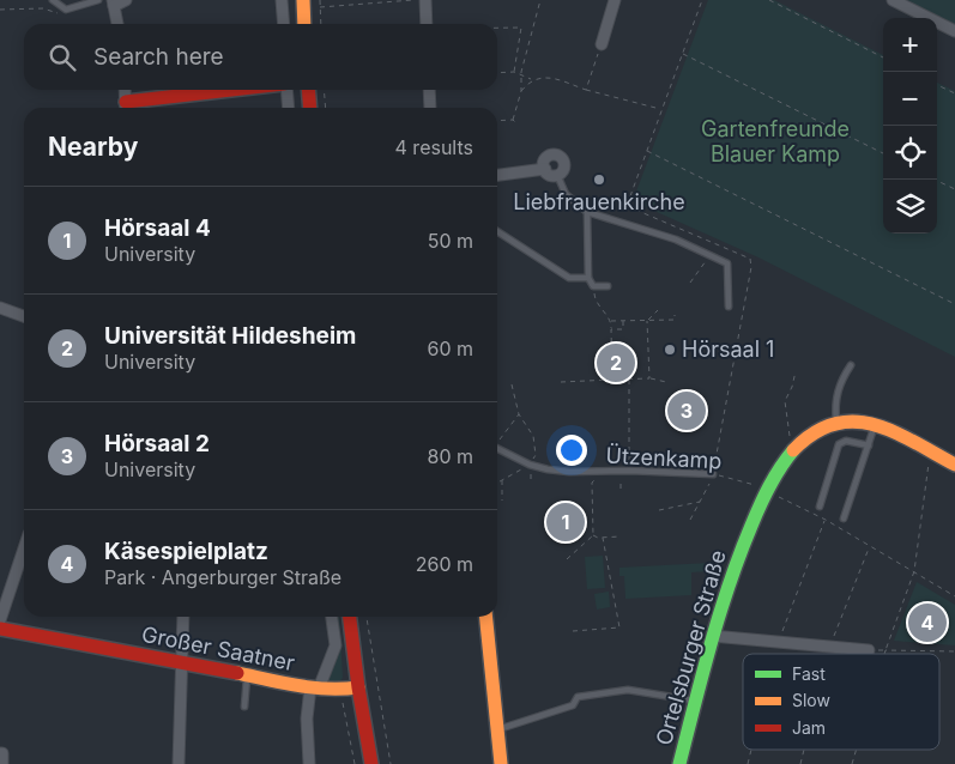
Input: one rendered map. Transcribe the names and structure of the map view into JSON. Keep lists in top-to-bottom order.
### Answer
{
  "streets": {
    "street": ["Ortelsburger Straße", "Großer Saatner"],
    "lane": ["Ützenkamp"]
  },
  "crossings": [
    ["Ützenkamp", "Ortelsburger Straße"]
  ],
  "parks": ["Gartenfreunde Blauer Kamp"],
  "places": ["Liebfrauenkirche", "Hörsaal 1"],
  "legend": ["Fast", "Slow", "Jam"],
  "page": {
    "map_buttons": ["+", "−"],
    "search": "Search here",
    "heading": ["Nearby", "4 results"],
    "list": [
      {
        "mark": "1",
        "name": "Hörsaal 4",
        "note": "University",
        "value": "50 m"
      },
      {
        "mark": "2",
        "name": "Universität Hildesheim",
        "note": "University",
        "value": "60 m"
      },
      {
        "mark": "3",
        "name": "Hörsaal 2",
        "note": "University",
        "value": "80 m"
      },
      {
        "mark": "4",
        "name": "Käsespielplatz",
        "note": "Park · Angerburger Straße",
        "value": "260 m"
      }
    ],
    "pins": [
      "2",
      "3",
      "1",
      "4"
    ]
  }
}
